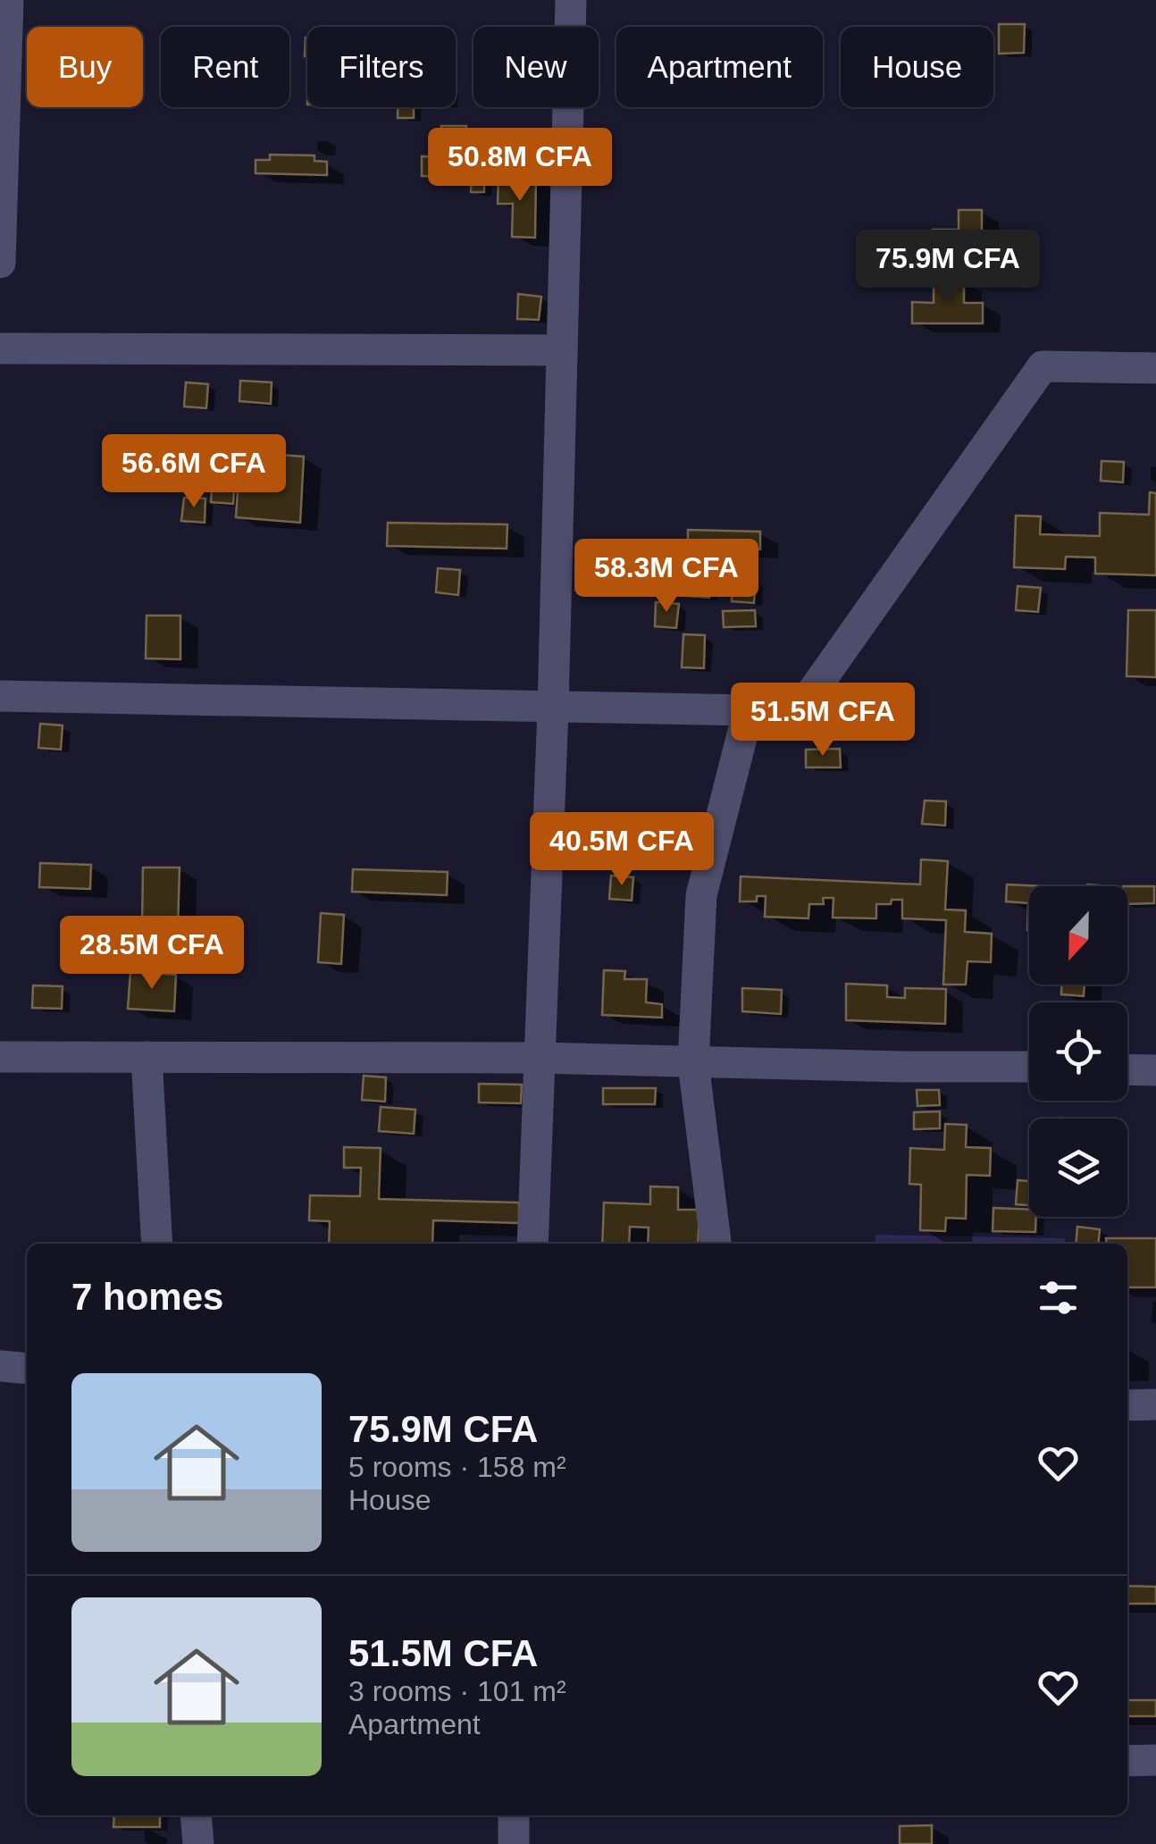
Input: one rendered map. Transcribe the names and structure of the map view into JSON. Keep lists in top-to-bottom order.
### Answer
{
  "north": "bottom",
  "page": {
    "chip": [
      "Buy",
      "Rent",
      "Filters",
      "New",
      "Apartment",
      "House"
    ],
    "price": [
      "50.8M CFA",
      "75.9M CFA",
      "56.6M CFA",
      "58.3M CFA",
      "51.5M CFA",
      "40.5M CFA",
      "28.5M CFA"
    ],
    "heading": "7 homes",
    "list": [
      {
        "name": "75.9M CFA",
        "note": "5 rooms · 158 m² · House"
      },
      {
        "name": "51.5M CFA",
        "note": "3 rooms · 101 m² · Apartment"
      }
    ]
  }
}
